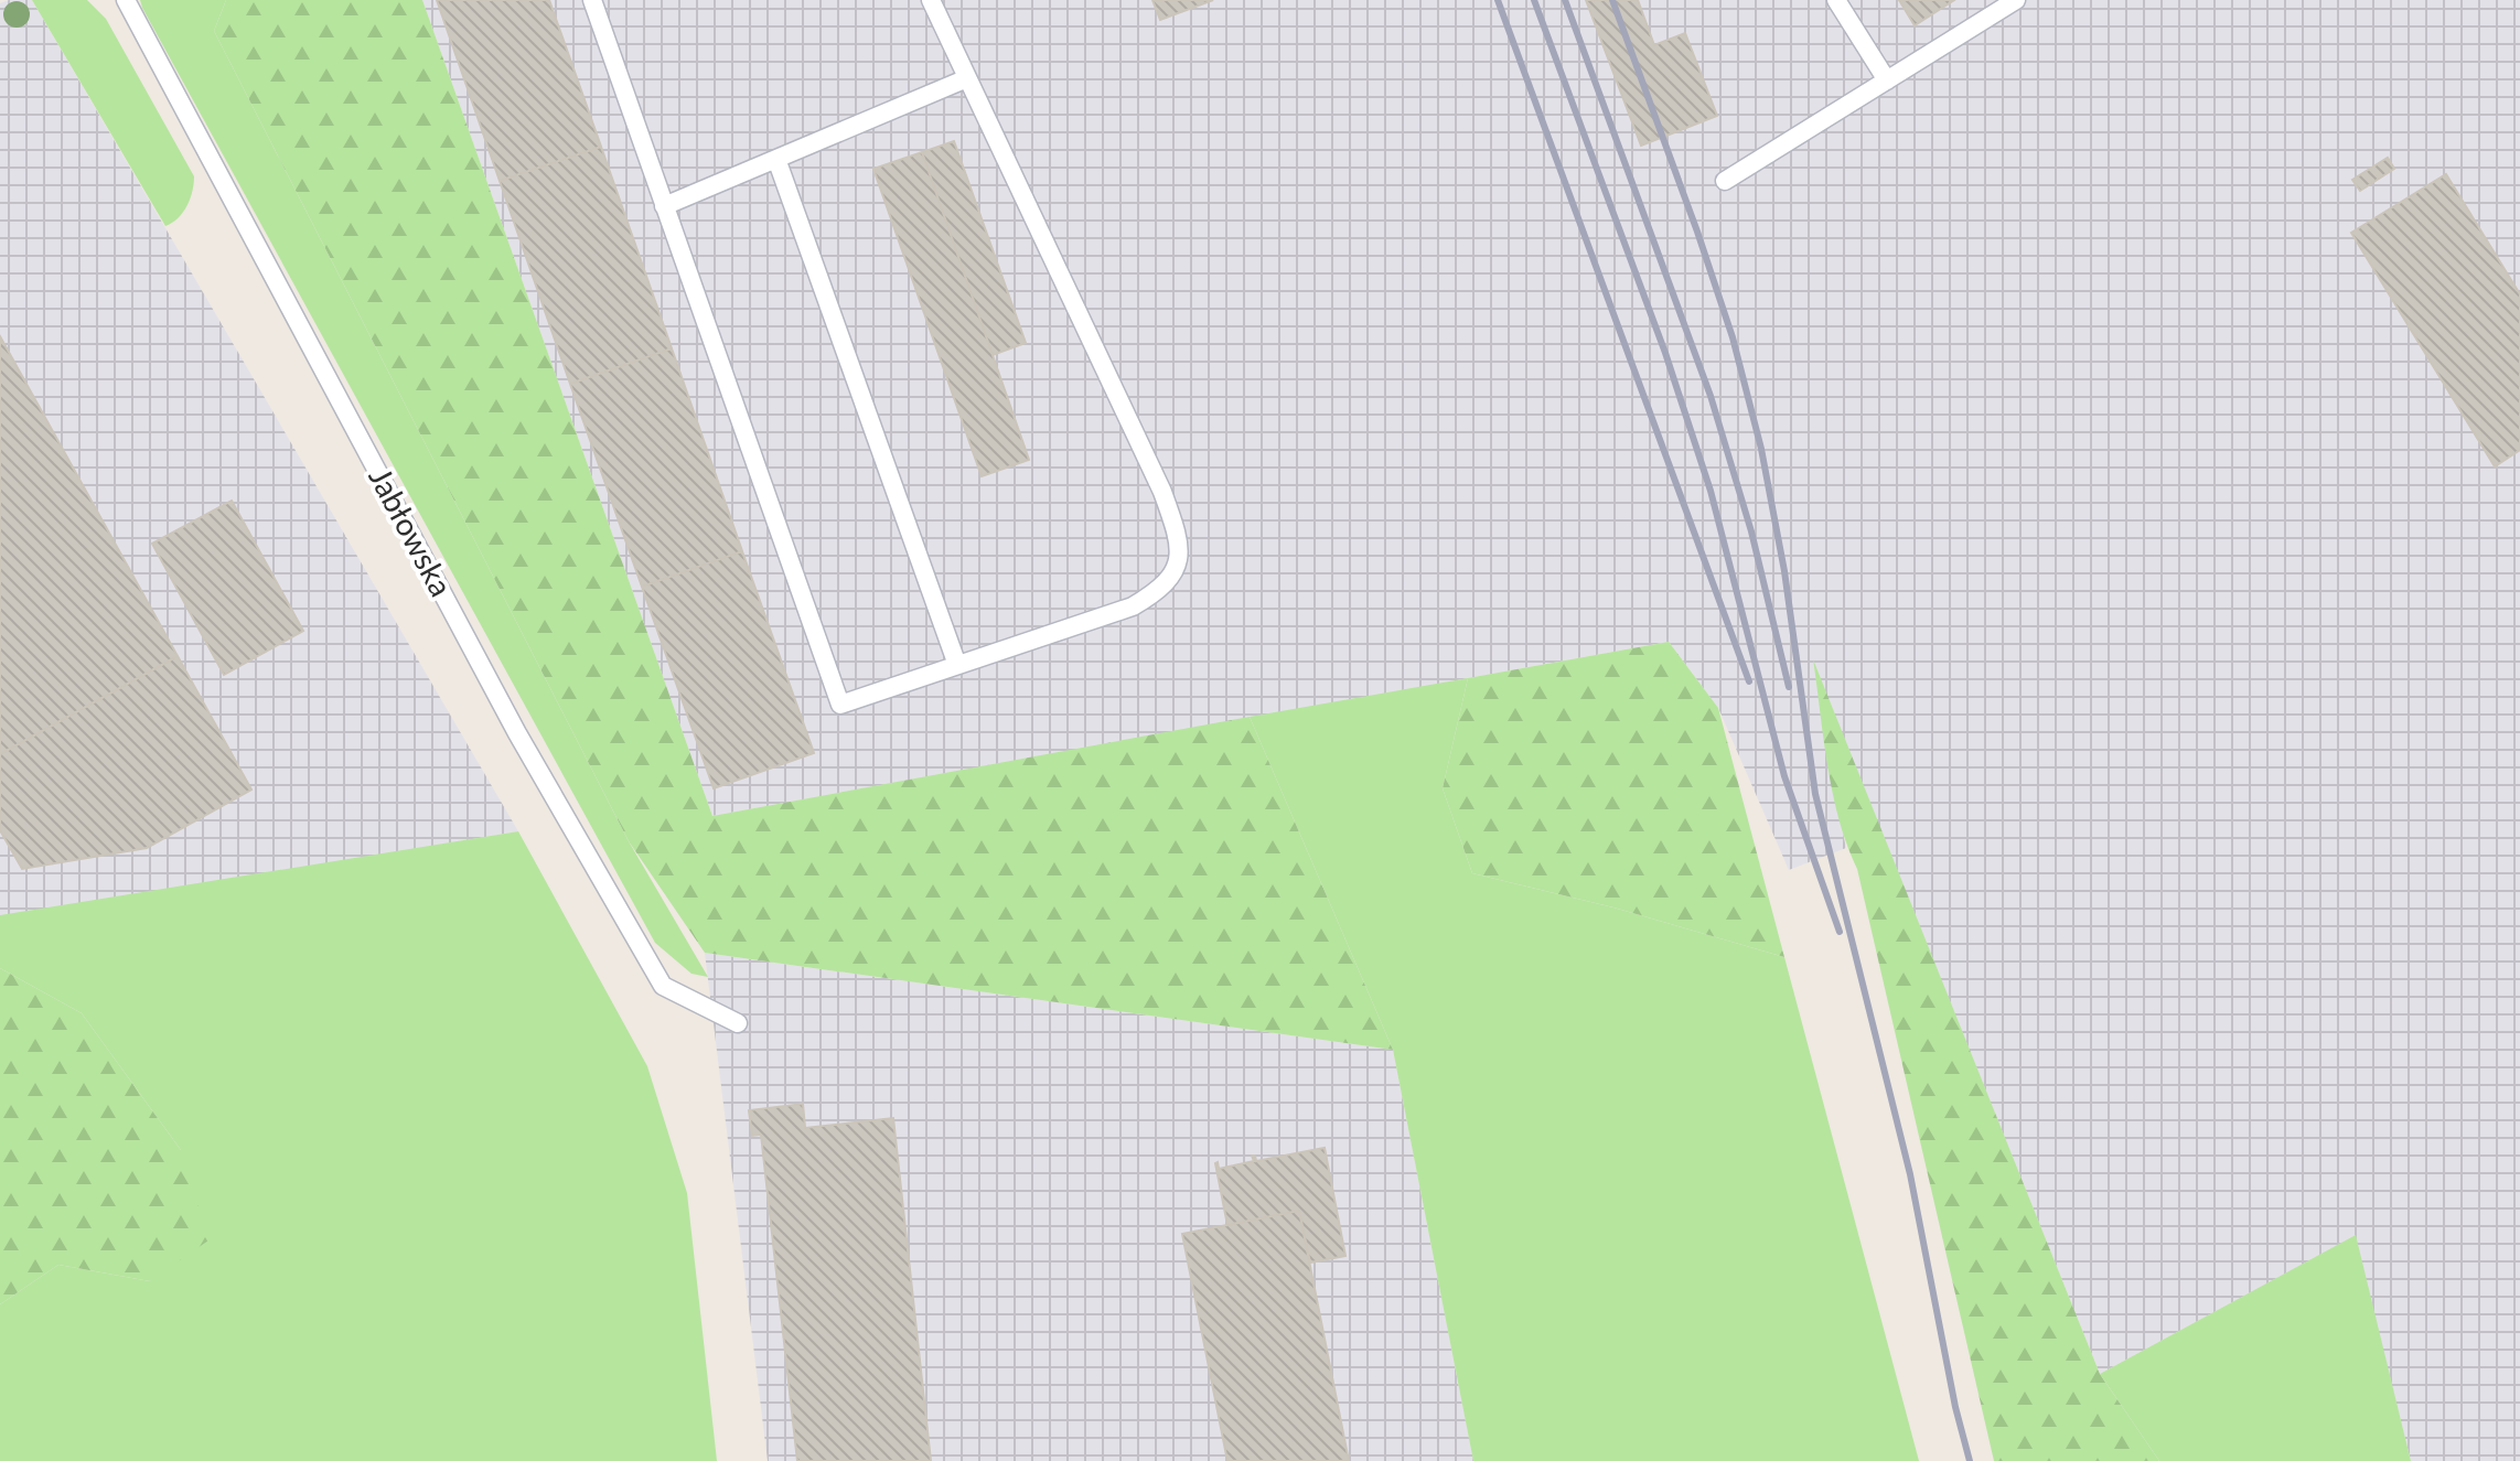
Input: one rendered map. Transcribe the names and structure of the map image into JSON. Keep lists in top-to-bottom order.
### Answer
{
  "streets": {
    "lane": ["Jabłowska"]
  }
}
